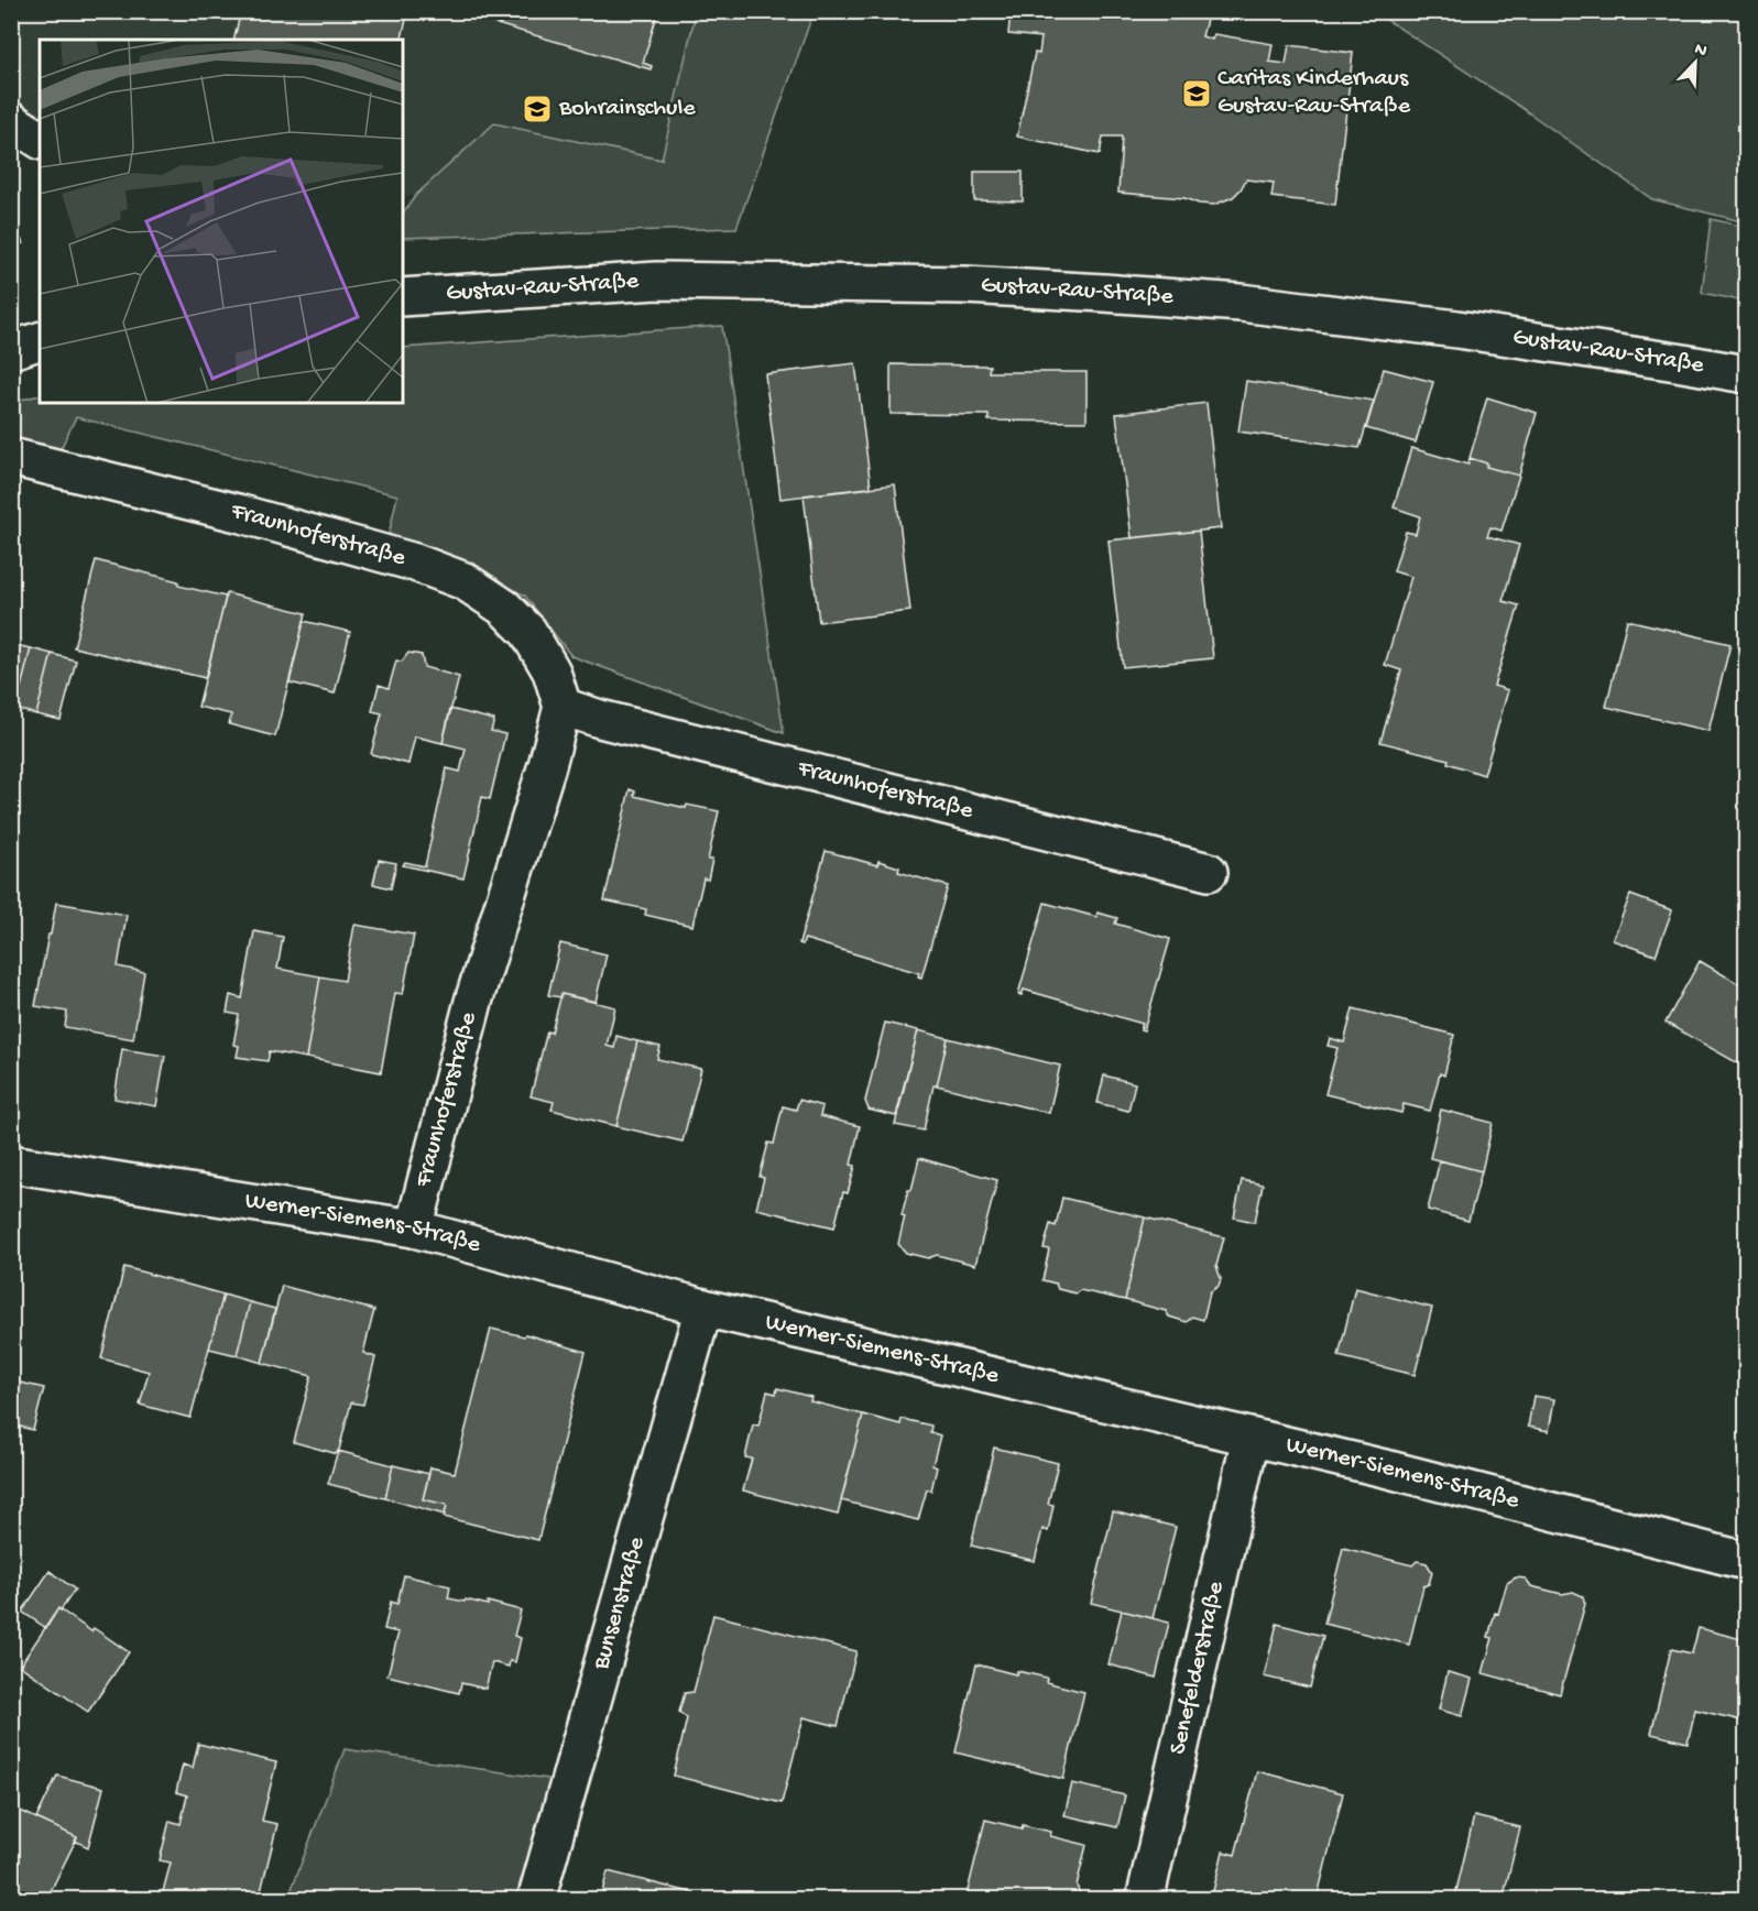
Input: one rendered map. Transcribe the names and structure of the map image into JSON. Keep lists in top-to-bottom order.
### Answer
{
  "streets": {
    "street": [
      "Gustav-Rau-Straße",
      "Fraunhoferstraße",
      "Werner-Siemens-Straße",
      "Bunsenstraße",
      "Senefelderstraße"
    ]
  },
  "crossings": [
    ["Fraunhoferstraße", "Werner-Siemens-Straße"],
    ["Werner-Siemens-Straße", "Bunsenstraße"],
    ["Werner-Siemens-Straße", "Senefelderstraße"]
  ],
  "places": {
    "school or university": ["Caritas Kinderhaus Gustav-Rau-Straße", "Bohrainschule"]
  },
  "north": "top right"
}
